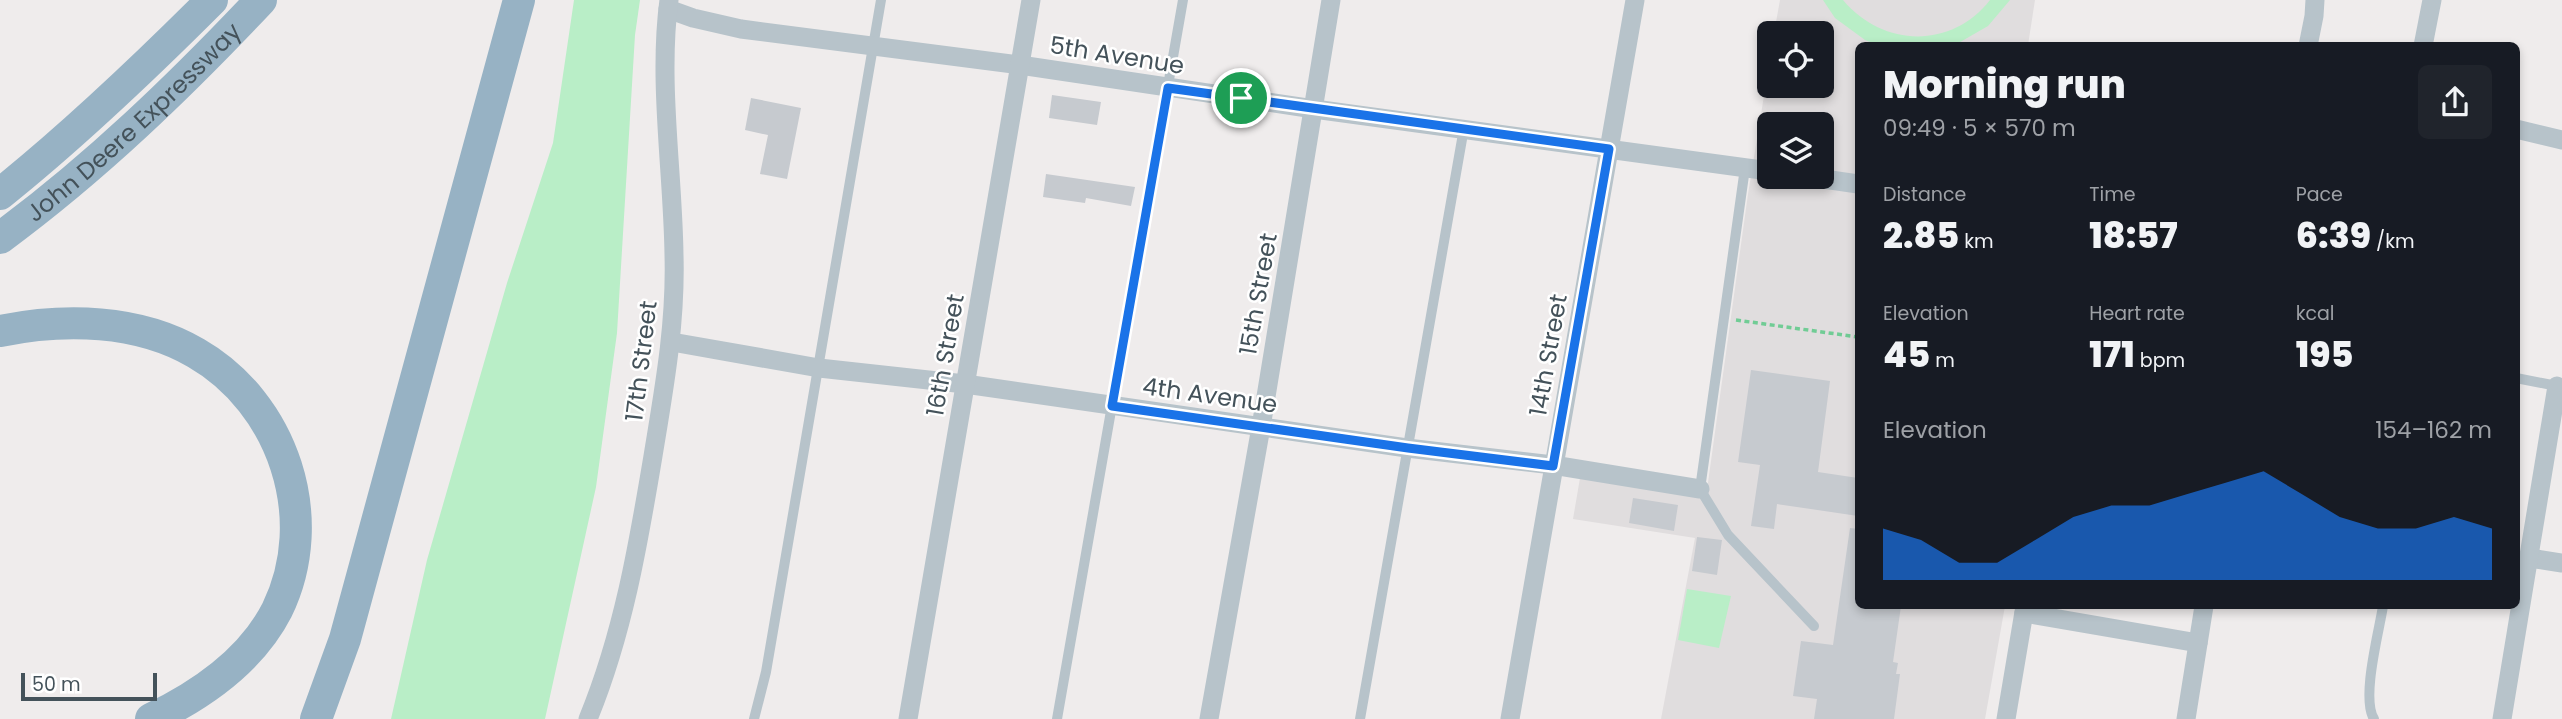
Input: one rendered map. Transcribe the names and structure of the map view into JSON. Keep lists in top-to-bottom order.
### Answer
{
  "streets": {
    "highway": ["John Deere Expressway"],
    "street": [
      "5th Avenue",
      "15th Street",
      "16th Street",
      "14th Street",
      "17th Street",
      "4th Avenue"
    ]
  },
  "crossings": [
    ["5th Avenue", "15th Street"],
    ["5th Avenue", "16th Street"],
    ["5th Avenue", "14th Street"],
    ["5th Avenue", "17th Street"],
    ["15th Street", "4th Avenue"],
    ["16th Street", "4th Avenue"],
    ["14th Street", "4th Avenue"],
    ["17th Street", "4th Avenue"]
  ],
  "scale_bar": "50 m",
  "page": {
    "heading": ["Morning run", "09:49 · 5 × 570 m"],
    "stats": [
      ["Distance", "2.85 km"],
      ["Time", "18:57"],
      ["Pace", "6:39 /km"],
      ["Elevation", "45 m"],
      ["Heart rate", "171 bpm"],
      ["kcal", "195"]
    ],
    "chart": ["Elevation", "154–162 m"],
    "scale": "50 m"
  }
}
